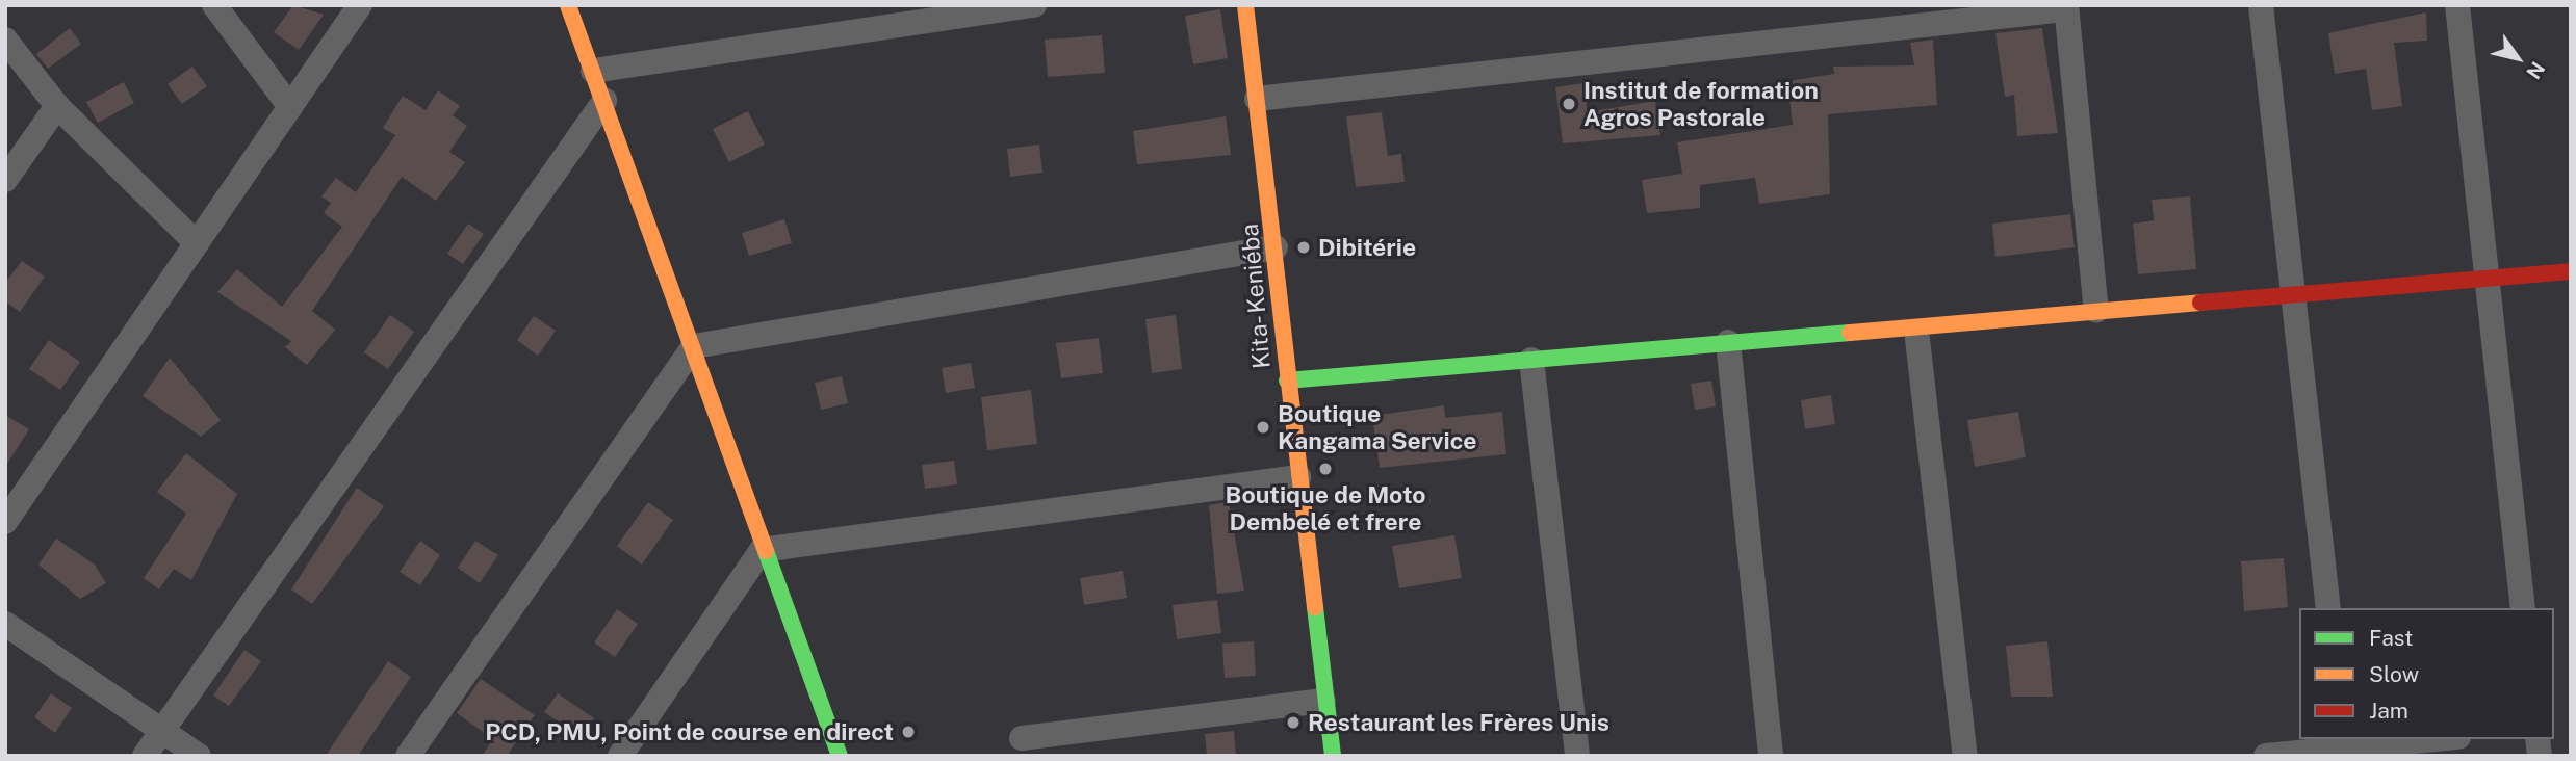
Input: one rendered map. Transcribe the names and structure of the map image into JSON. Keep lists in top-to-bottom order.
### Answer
{
  "streets": {
    "street": ["Kita- Keniéba"]
  },
  "places": [
    "Institut de formation Agros Pastorale",
    "Dibitérie",
    "Boutique Kangama Service",
    "Boutique de Moto Dembelé et frere",
    "Restaurant les Frères Unis",
    "PCD, PMU, Point de course en direct"
  ],
  "legend": ["Fast", "Slow", "Jam"],
  "north": "bottom right"
}
